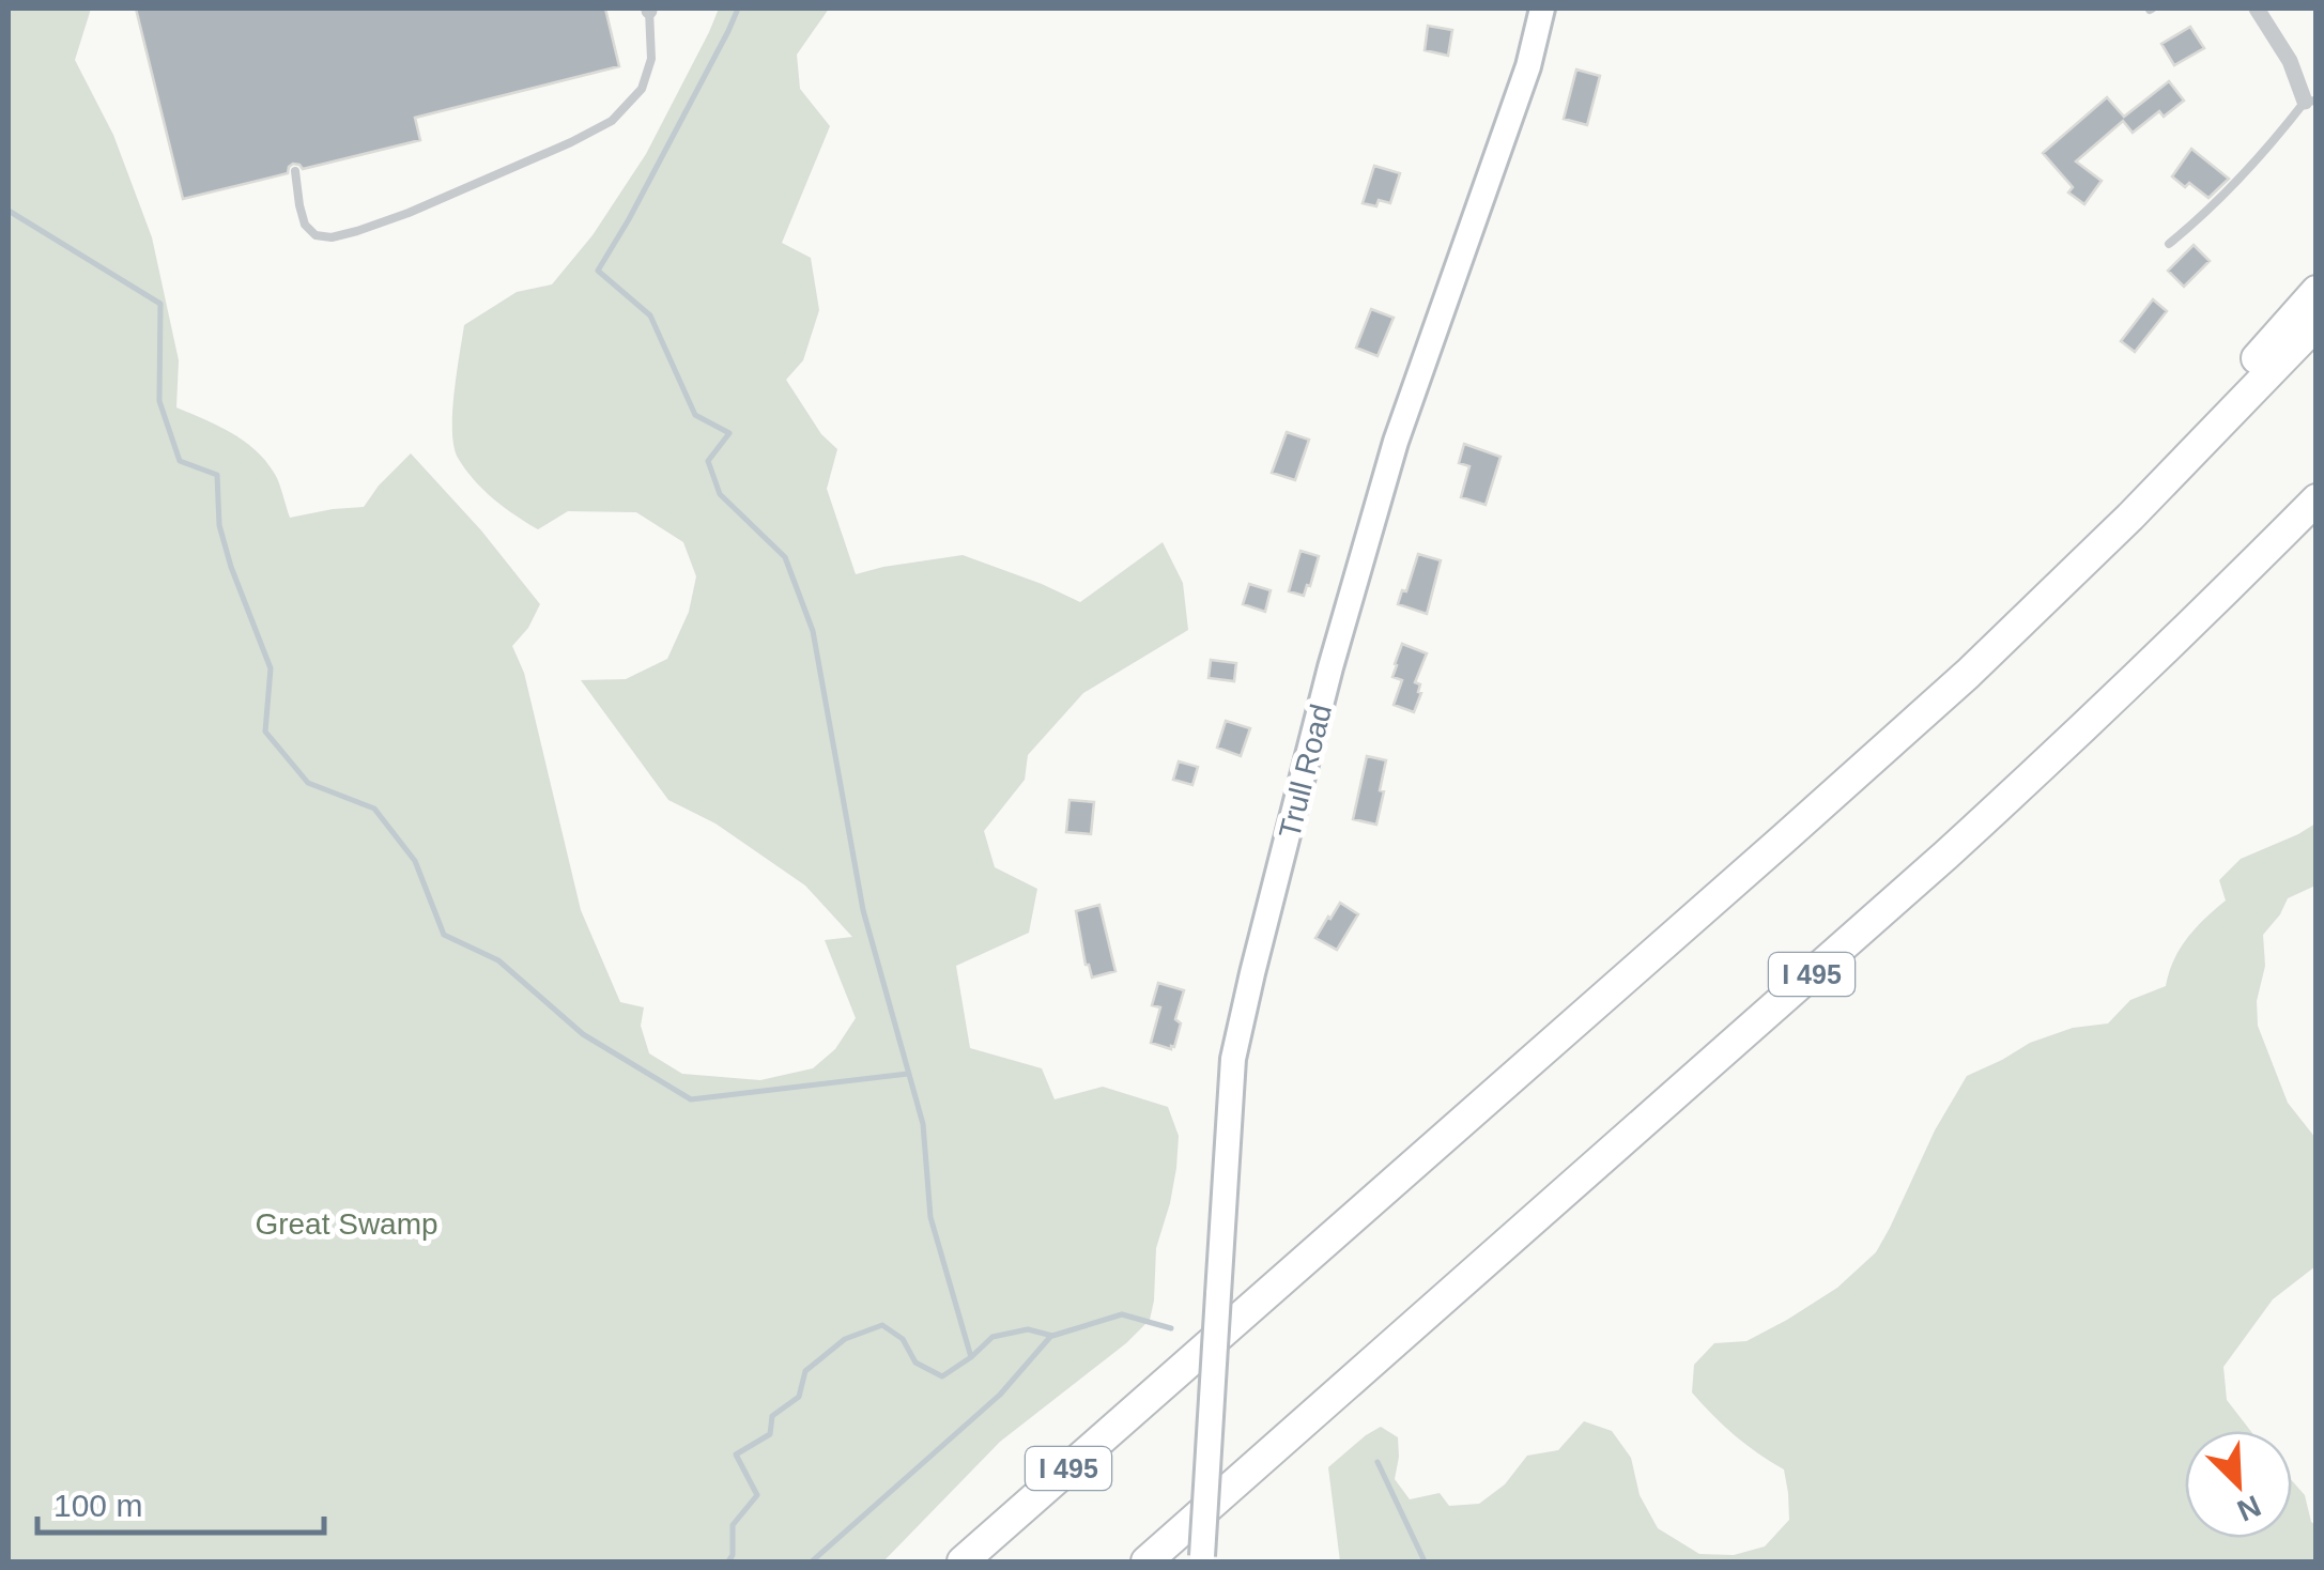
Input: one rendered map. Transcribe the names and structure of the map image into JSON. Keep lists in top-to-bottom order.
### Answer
{
  "streets": {
    "highway": ["I 495"],
    "street": ["Trull Road"]
  },
  "parks": ["Great Swamp"],
  "scale_bar": "100 m",
  "north": "bottom right"
}
